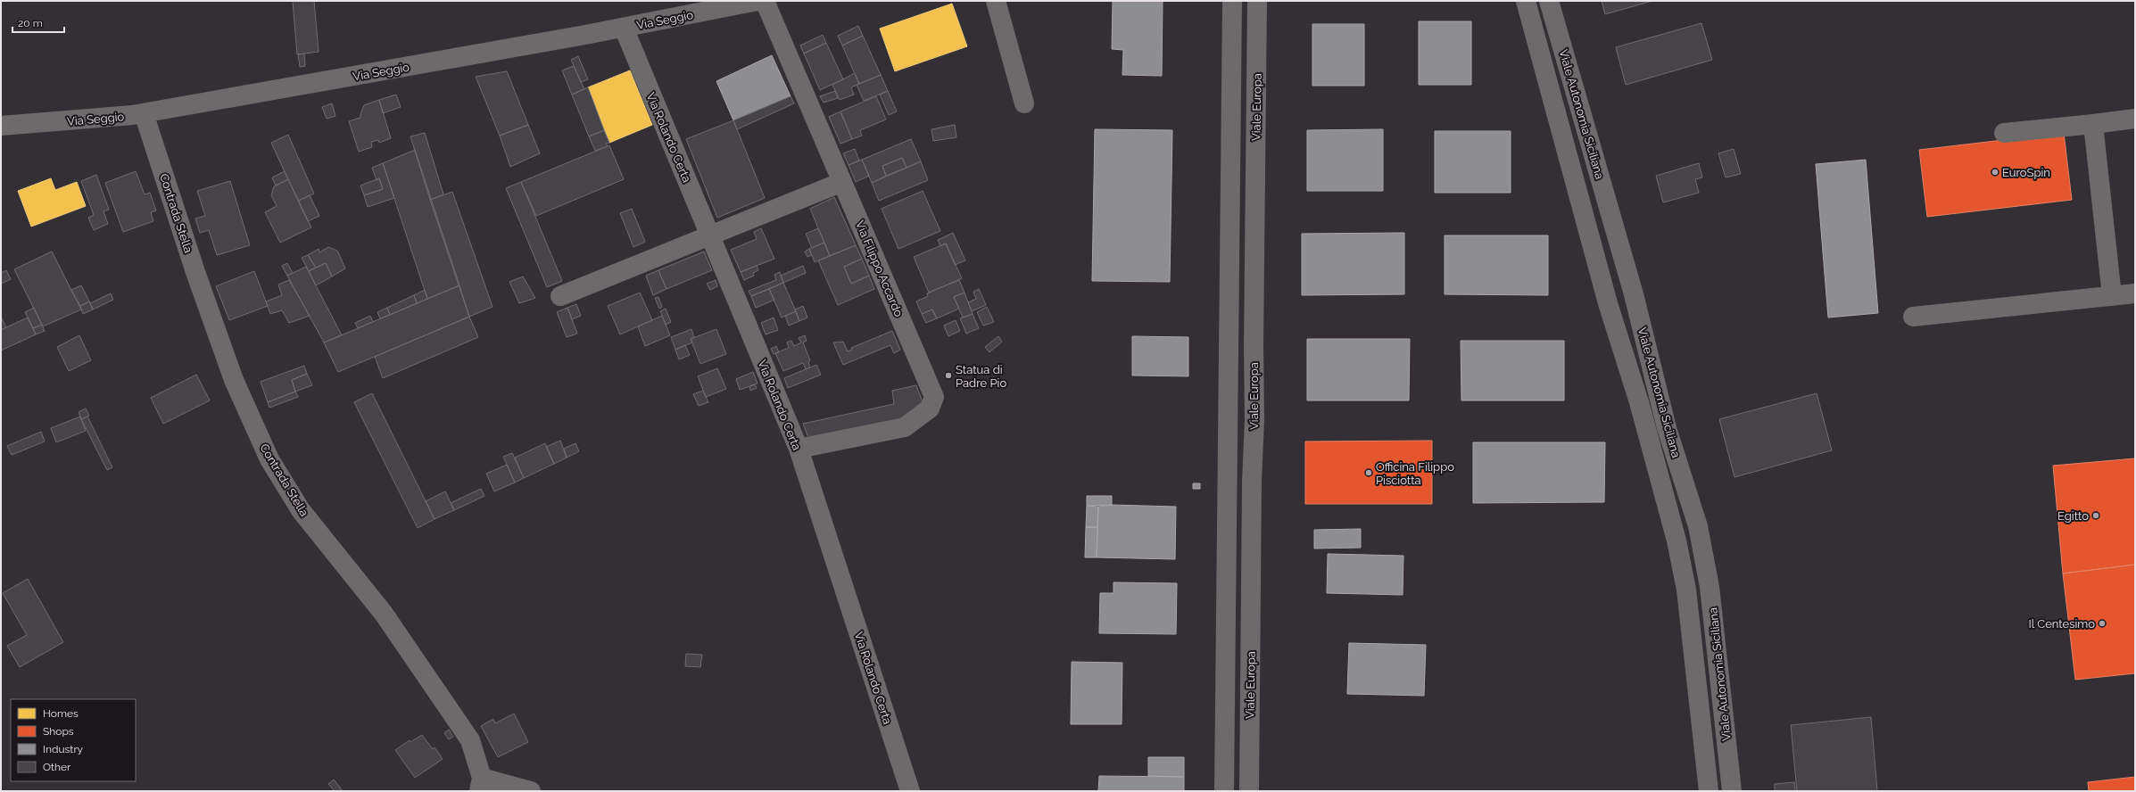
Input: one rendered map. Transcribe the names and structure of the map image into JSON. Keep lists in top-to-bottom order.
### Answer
{
  "streets": {
    "street": [
      "Via Seggio",
      "Viale Europa",
      "Viale Autonomia Siciliana",
      "Via Rolando Certa",
      "Contrada Stella",
      "Via Filippo Accardo"
    ]
  },
  "crossings": [
    ["Via Seggio", "Via Rolando Certa"],
    ["Via Seggio", "Contrada Stella"],
    ["Via Rolando Certa", "Via Filippo Accardo"]
  ],
  "places": [
    "EuroSpin",
    "Statua di Padre Pio",
    "Officina Filippo Pisciotta",
    "Egitto",
    "Il Centesimo"
  ],
  "legend": [
    "Homes",
    "Shops",
    "Industry",
    "Other"
  ],
  "scale_bar": "20 m"
}
